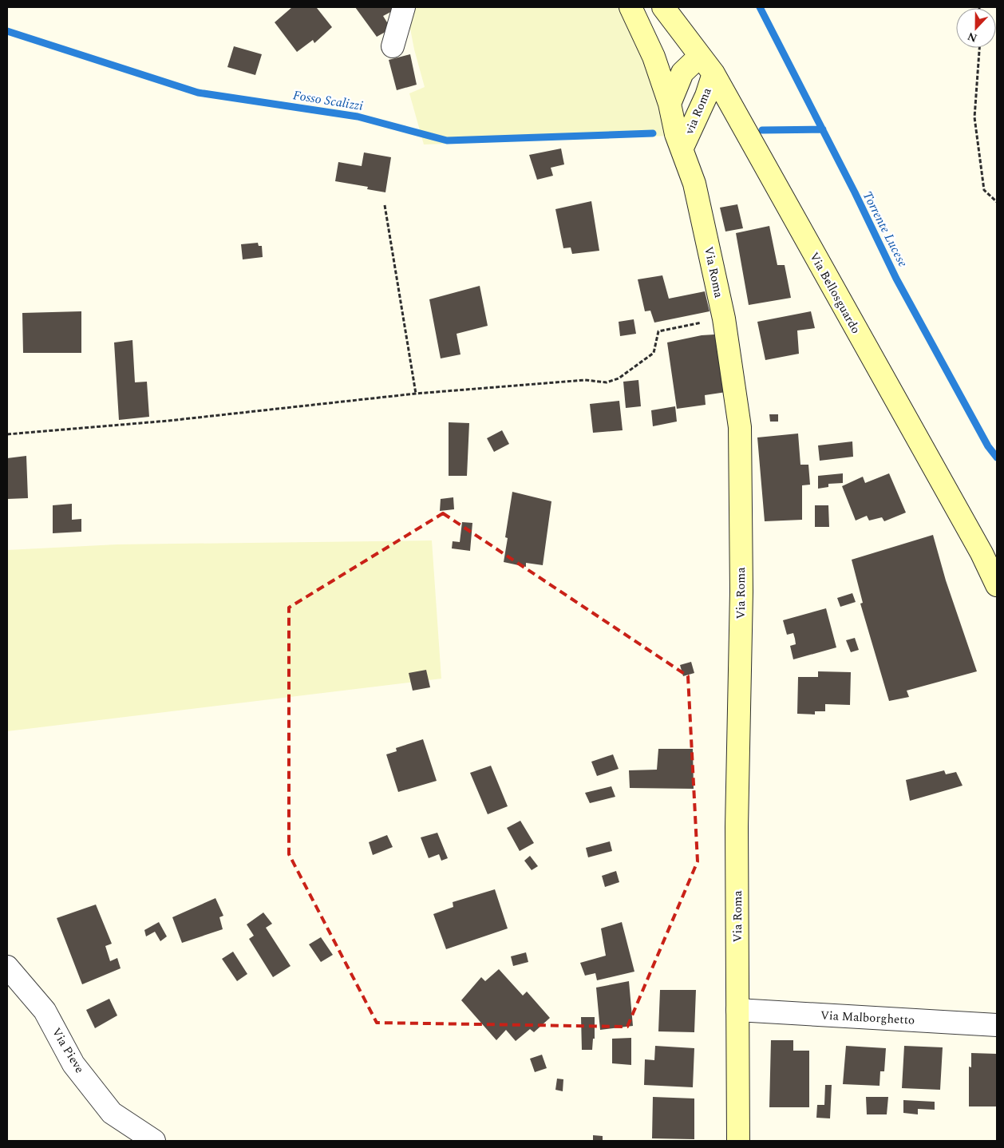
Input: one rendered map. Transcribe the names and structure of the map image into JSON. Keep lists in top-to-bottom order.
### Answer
{
  "streets": {
    "street": [
      "via Roma",
      "Via Roma",
      "Via Bellosguardo",
      "Via Malborghetto",
      "Via Pieve"
    ]
  },
  "crossings": [
    ["via Roma", "Via Roma"],
    ["via Roma", "Via Bellosguardo"],
    ["Via Roma", "Via Malborghetto"]
  ],
  "water": ["Fosso Scalizzi", "Torrente Lucese"],
  "north": "bottom"
}
